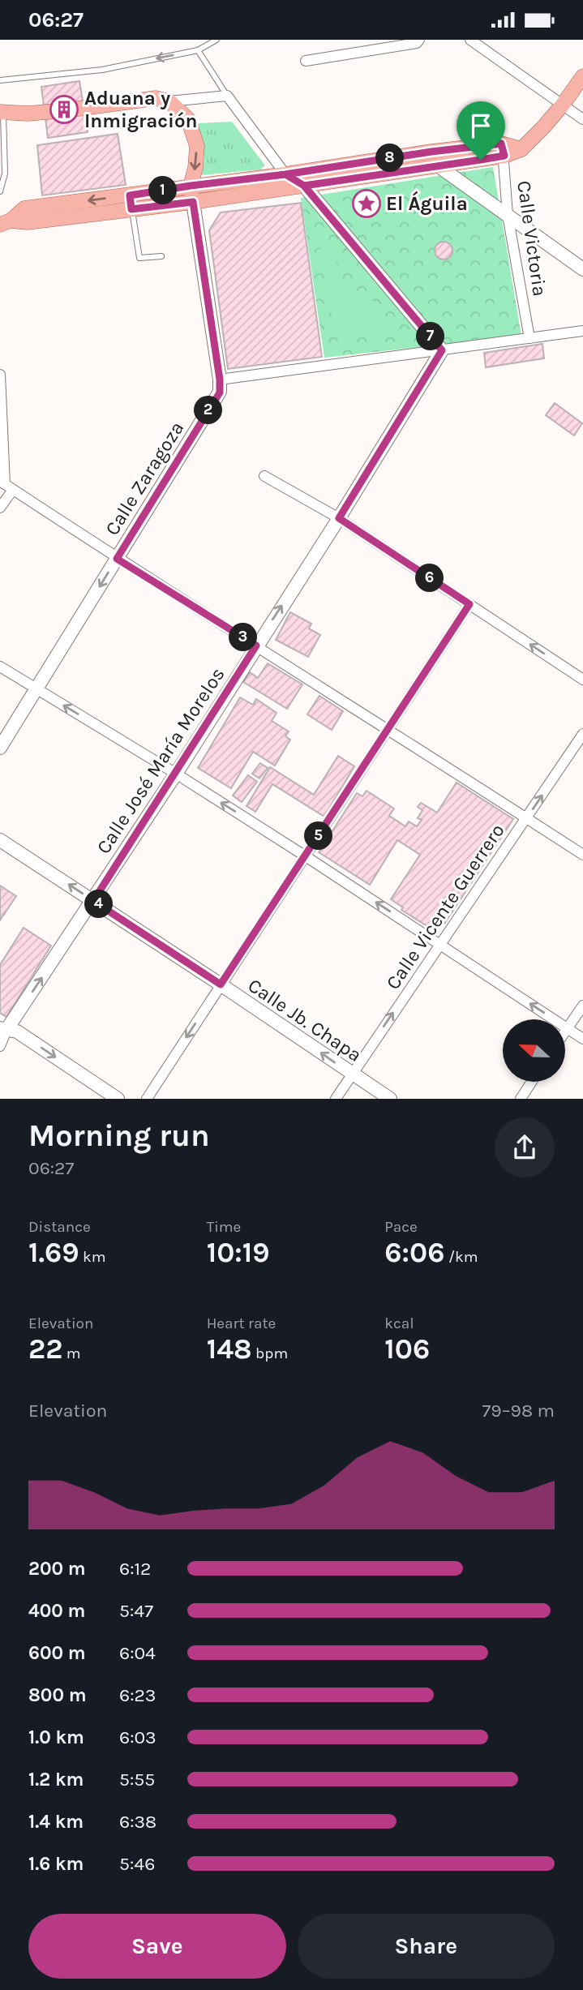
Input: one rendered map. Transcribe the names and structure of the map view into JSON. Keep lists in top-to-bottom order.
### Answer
{
  "streets": {
    "main road": ["Calle Zaragoza", "Calle José María Morelos", "Calle Jb. Chapa"],
    "street": ["Calle Victoria", "Calle Vicente Guerrero"]
  },
  "crossings": [
    ["Calle José María Morelos", "Calle Jb. Chapa"],
    ["Calle Vicente Guerrero", "Calle Jb. Chapa"]
  ],
  "one_way": ["Calle José María Morelos", "Calle Vicente Guerrero", "Calle Jb. Chapa"],
  "places": {
    "building": ["Aduana y Inmigración"],
    "place": ["El Águila"]
  },
  "north": "left",
  "page": {
    "status": "06:27",
    "pins": [
      "8",
      "1",
      "7",
      "2",
      "6",
      "3",
      "5",
      "4"
    ],
    "heading": ["Morning run", "06:27"],
    "stats": [
      ["Distance", "1.69 km"],
      ["Time", "10:19"],
      ["Pace", "6:06 /km"],
      ["Elevation", "22 m"],
      ["Heart rate", "148 bpm"],
      ["kcal", "106"]
    ],
    "chart": ["Elevation", "79–98 m"],
    "list": [
      {
        "name": "200 m",
        "note": "6:12"
      },
      {
        "name": "400 m",
        "note": "5:47"
      },
      {
        "name": "600 m",
        "note": "6:04"
      },
      {
        "name": "800 m",
        "note": "6:23"
      },
      {
        "name": "1.0 km",
        "note": "6:03"
      },
      {
        "name": "1.2 km",
        "note": "5:55"
      },
      {
        "name": "1.4 km",
        "note": "6:38"
      },
      {
        "name": "1.6 km",
        "note": "5:46"
      }
    ],
    "buttons": ["Save", "Share"]
  }
}
